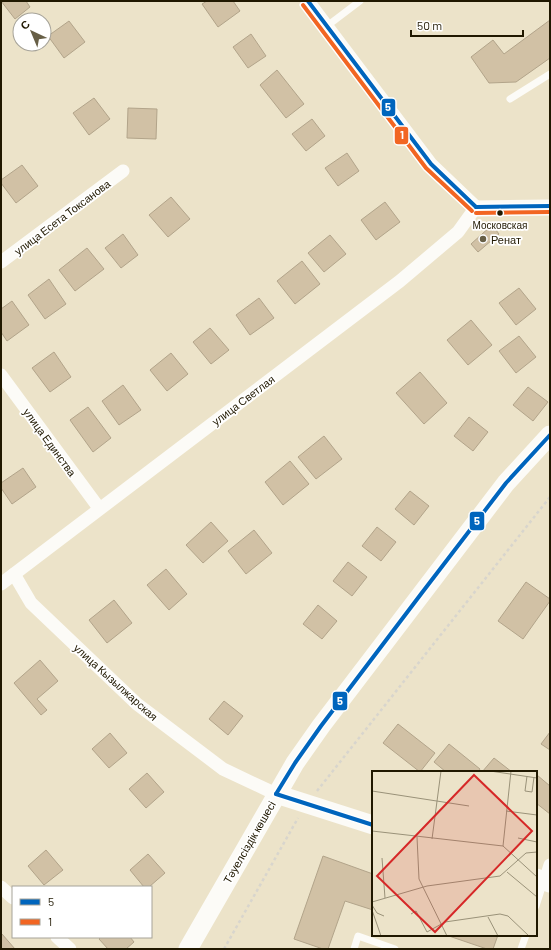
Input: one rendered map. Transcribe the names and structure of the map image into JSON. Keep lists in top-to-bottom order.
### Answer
{
  "streets": {
    "main road": ["Тәуелсіздік көшесі"],
    "street": [
      "улица Есета Токсанова",
      "улица Светлая",
      "улица Единства",
      "улица Кызылжарская"
    ]
  },
  "crossings": [
    ["улица Светлая", "улица Единства"],
    ["улица Светлая", "улица Кызылжарская"],
    ["улица Кызылжарская", "Тәуелсіздік көшесі"]
  ],
  "places": ["Московская", "Ренат"],
  "lines": ["transit line 5", "transit line 1"],
  "legend": ["5", "1"],
  "scale_bar": "50 m",
  "north": "top left"
}
